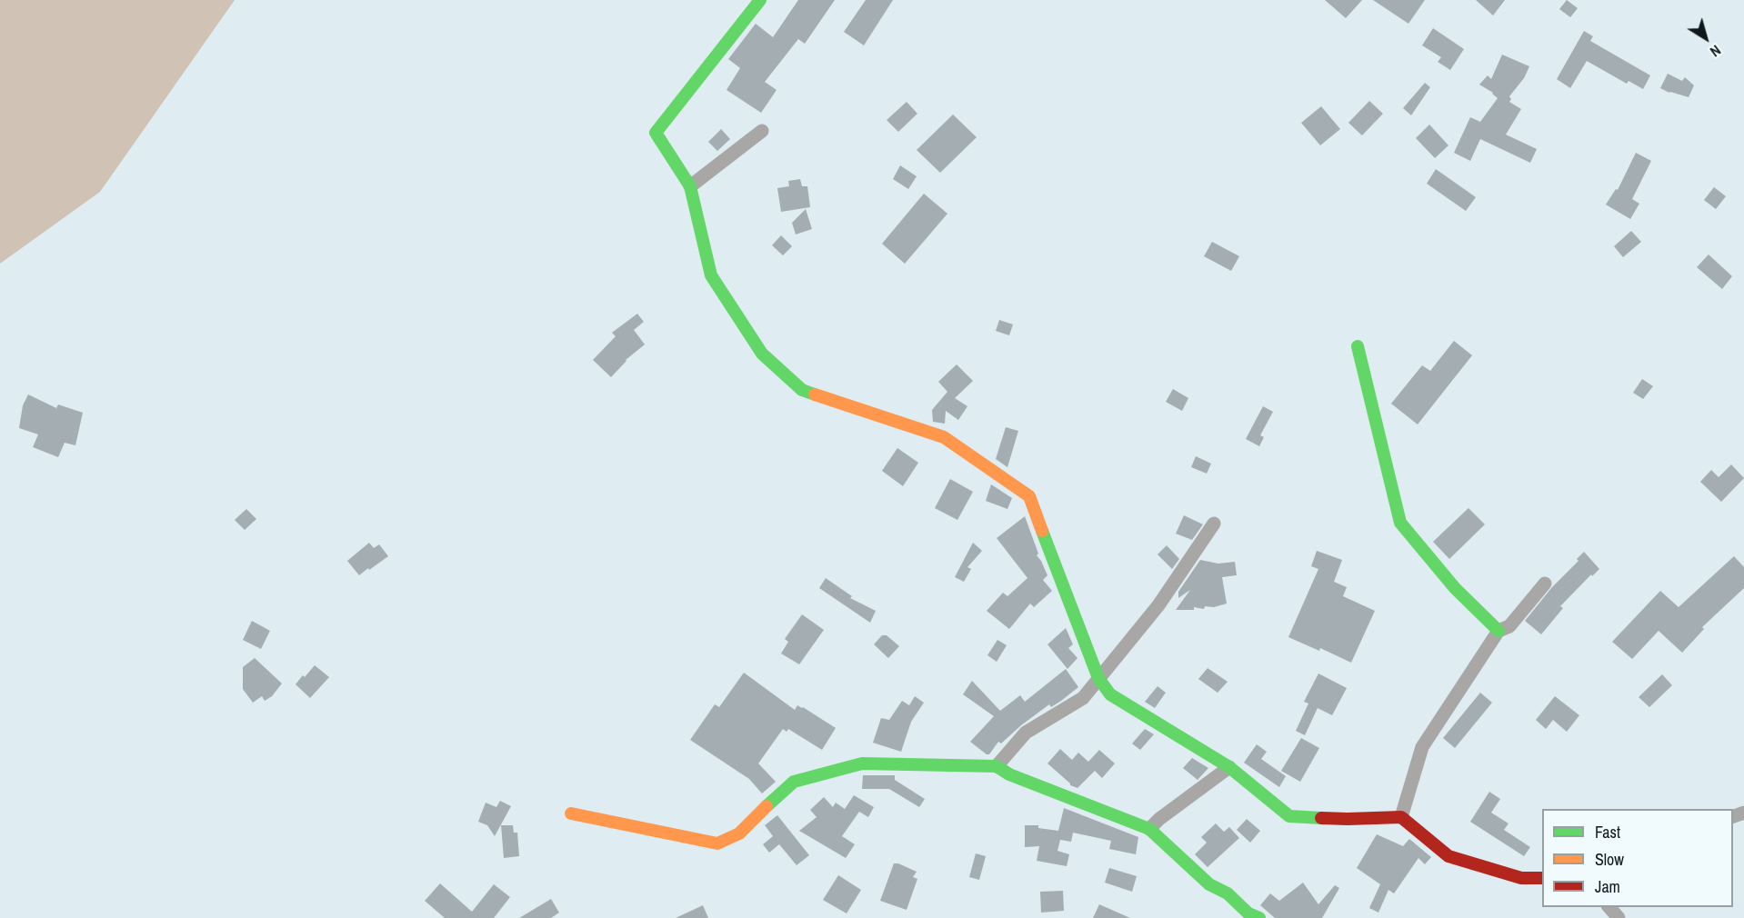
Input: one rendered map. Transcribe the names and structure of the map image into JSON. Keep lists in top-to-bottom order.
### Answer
{
  "legend": ["Fast", "Slow", "Jam"],
  "north": "bottom right"
}
